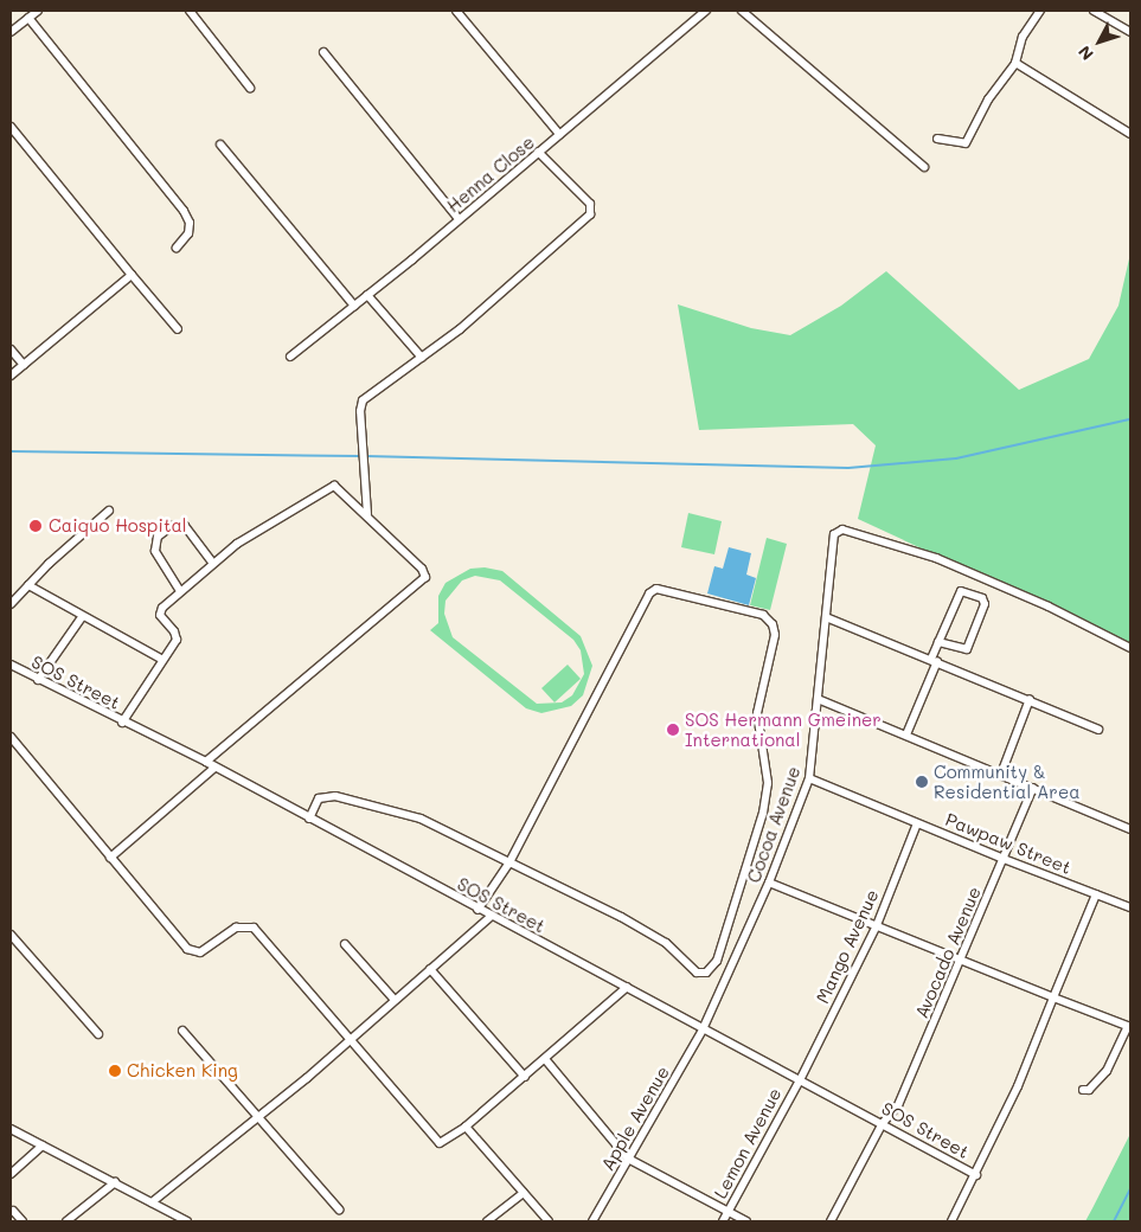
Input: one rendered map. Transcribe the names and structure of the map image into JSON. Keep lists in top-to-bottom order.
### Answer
{
  "streets": {
    "street": [
      "Henna Close",
      "SOS Street",
      "Cocoa Avenue",
      "Pawpaw Street",
      "Mango Avenue",
      "Avocado Avenue",
      "Apple Avenue",
      "Lemon Avenue"
    ]
  },
  "crossings": [
    ["SOS Street", "Cocoa Avenue"],
    ["SOS Street", "Mango Avenue"],
    ["SOS Street", "Avocado Avenue"],
    ["SOS Street", "Apple Avenue"],
    ["SOS Street", "Lemon Avenue"],
    ["Cocoa Avenue", "Pawpaw Street"],
    ["Cocoa Avenue", "Apple Avenue"],
    ["Pawpaw Street", "Mango Avenue"],
    ["Pawpaw Street", "Avocado Avenue"],
    ["Mango Avenue", "Lemon Avenue"]
  ],
  "places": [
    "Caiquo Hospital",
    "SOS Hermann Gmeiner International",
    "Community & Residential Area",
    "Chicken King"
  ],
  "north": "bottom left"
}
